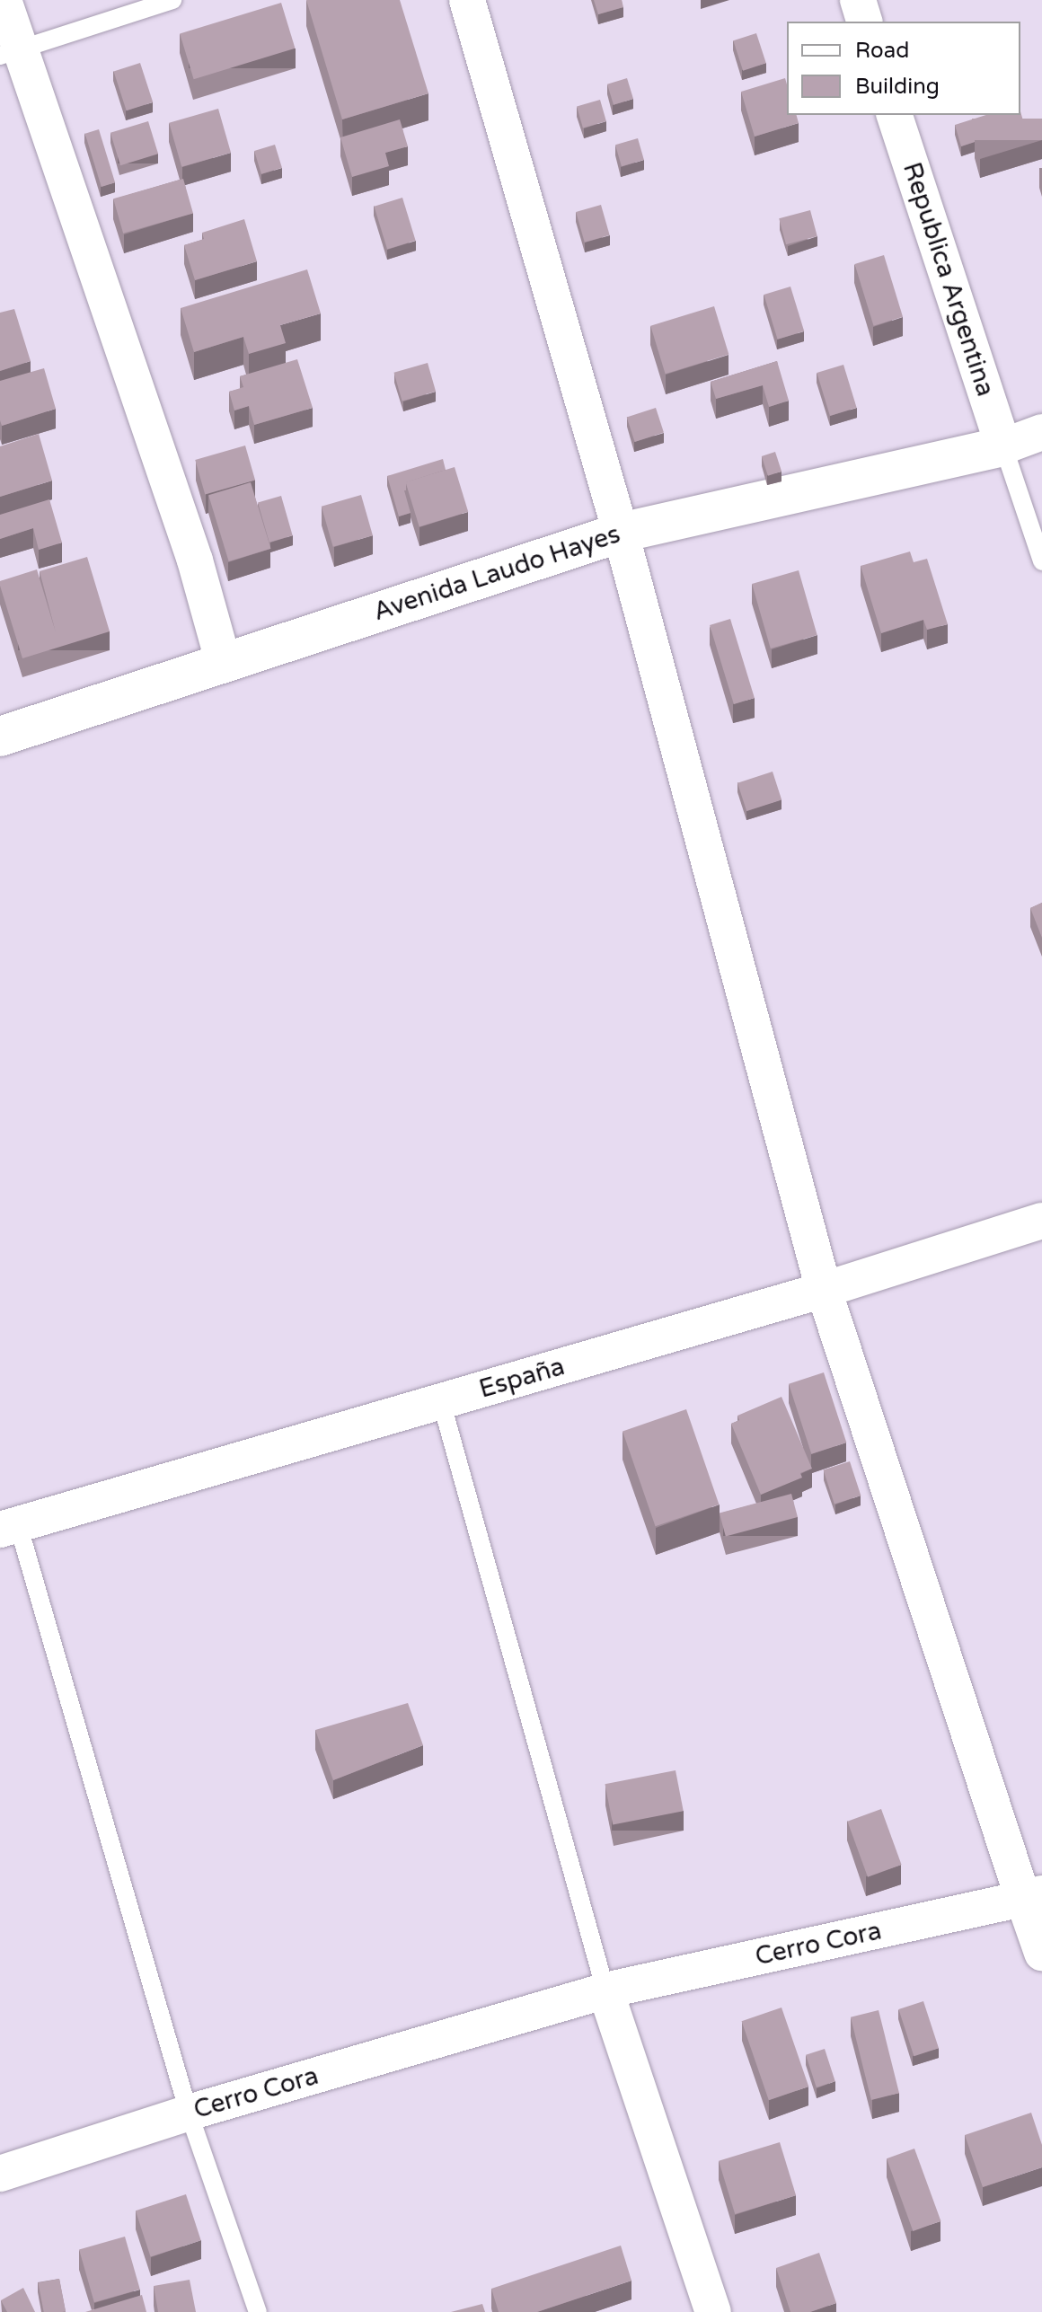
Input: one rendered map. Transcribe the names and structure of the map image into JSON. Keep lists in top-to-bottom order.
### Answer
{
  "streets": {
    "street": [
      "Republica Argentina",
      "Avenida Laudo Hayes",
      "España",
      "Cerro Cora"
    ]
  },
  "crossings": [
    ["Republica Argentina", "Avenida Laudo Hayes"]
  ],
  "legend": ["Road", "Building"]
}
